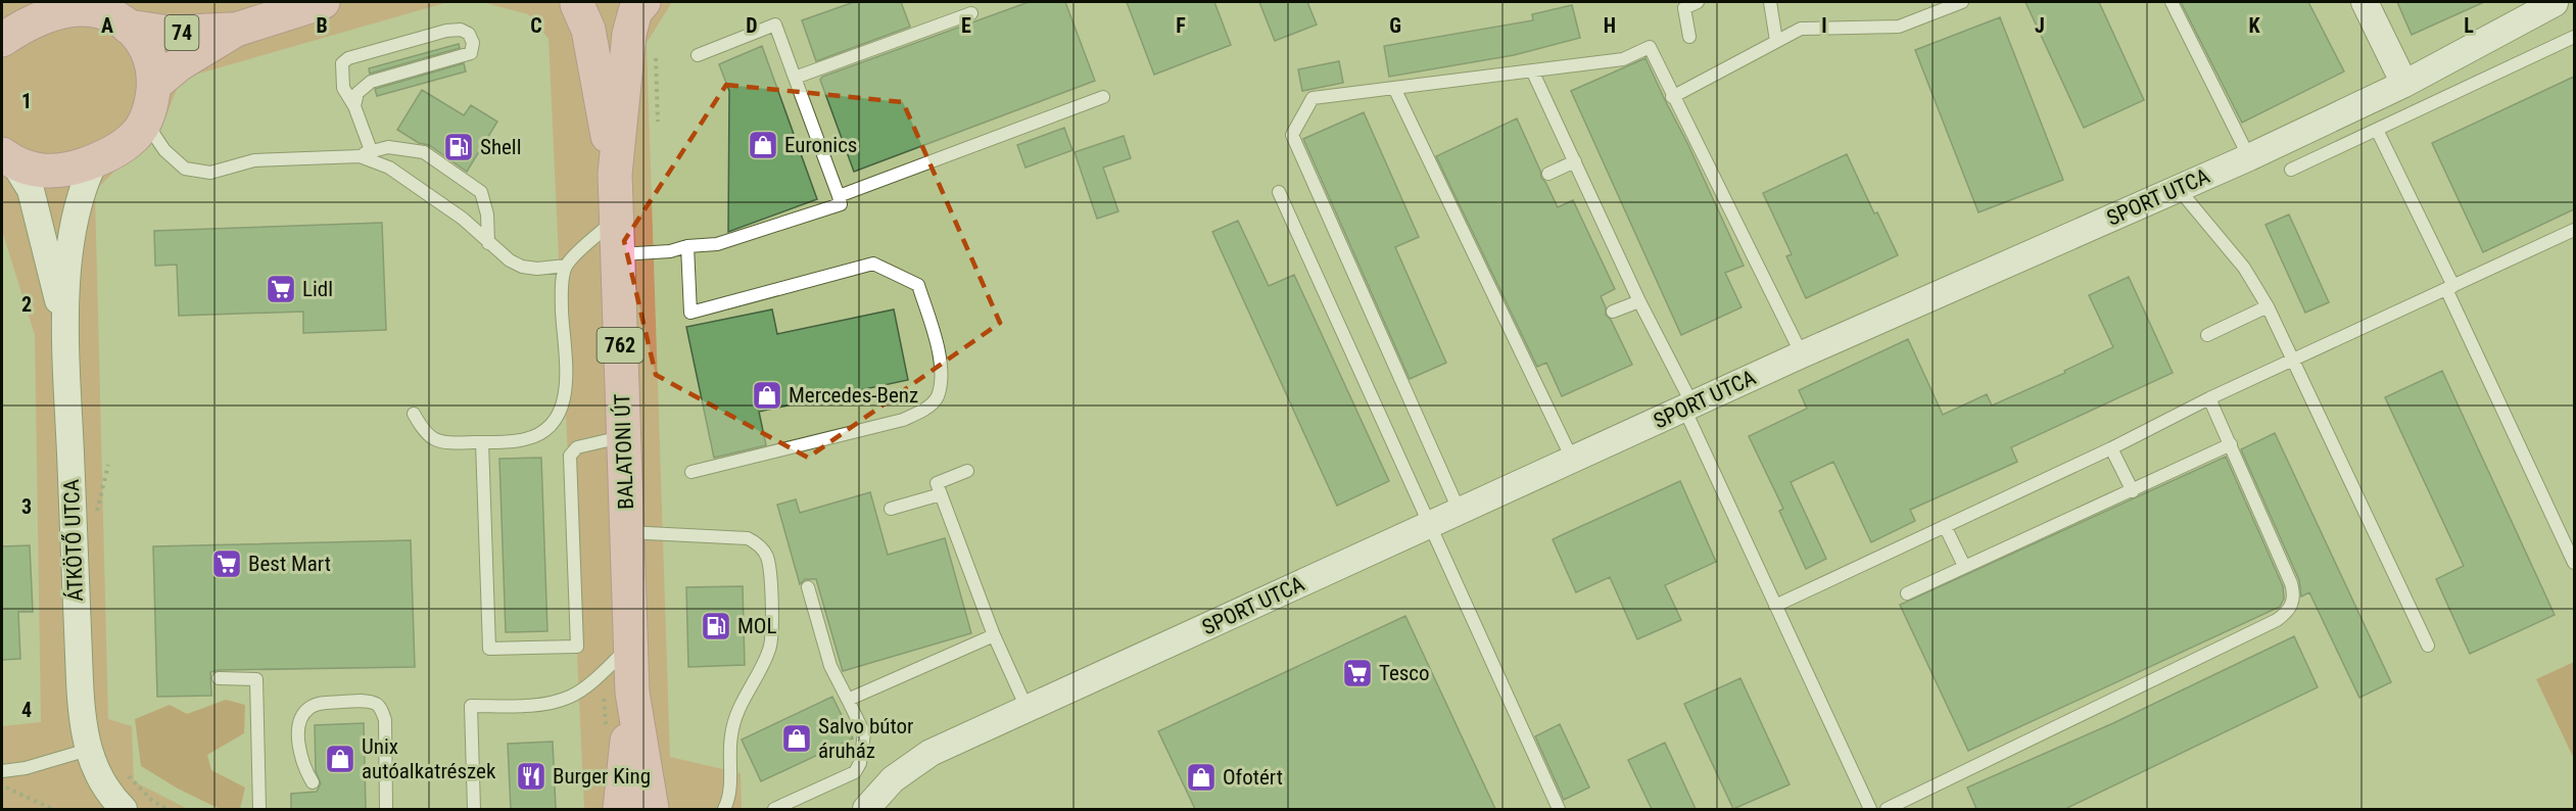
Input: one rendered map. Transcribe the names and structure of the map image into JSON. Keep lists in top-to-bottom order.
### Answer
{
  "streets": {
    "main road": ["74", "762", "BALATONI ÚT"],
    "street": ["SPORT UTCA", "ÁTKÖTŐ UTCA"]
  },
  "crossings": [
    ["74", "ÁTKÖTŐ UTCA"]
  ],
  "places": {
    "shop": [
      "Euronics",
      "Mercedes-Benz",
      "Salvo bútor áruház",
      "Unix autóalkatrészek",
      "Ofotért"
    ],
    "fuel station": ["Shell", "MOL"],
    "supermarket": ["Lidl", "Best Mart", "Tesco"],
    "restaurant": ["Burger King"]
  },
  "grid": {
    "columns": [
      "A",
      "B",
      "C",
      "D",
      "E",
      "F",
      "G",
      "H",
      "I",
      "J",
      "K",
      "L"
    ],
    "rows": [
      "1",
      "2",
      "3",
      "4"
    ]
  }
}
